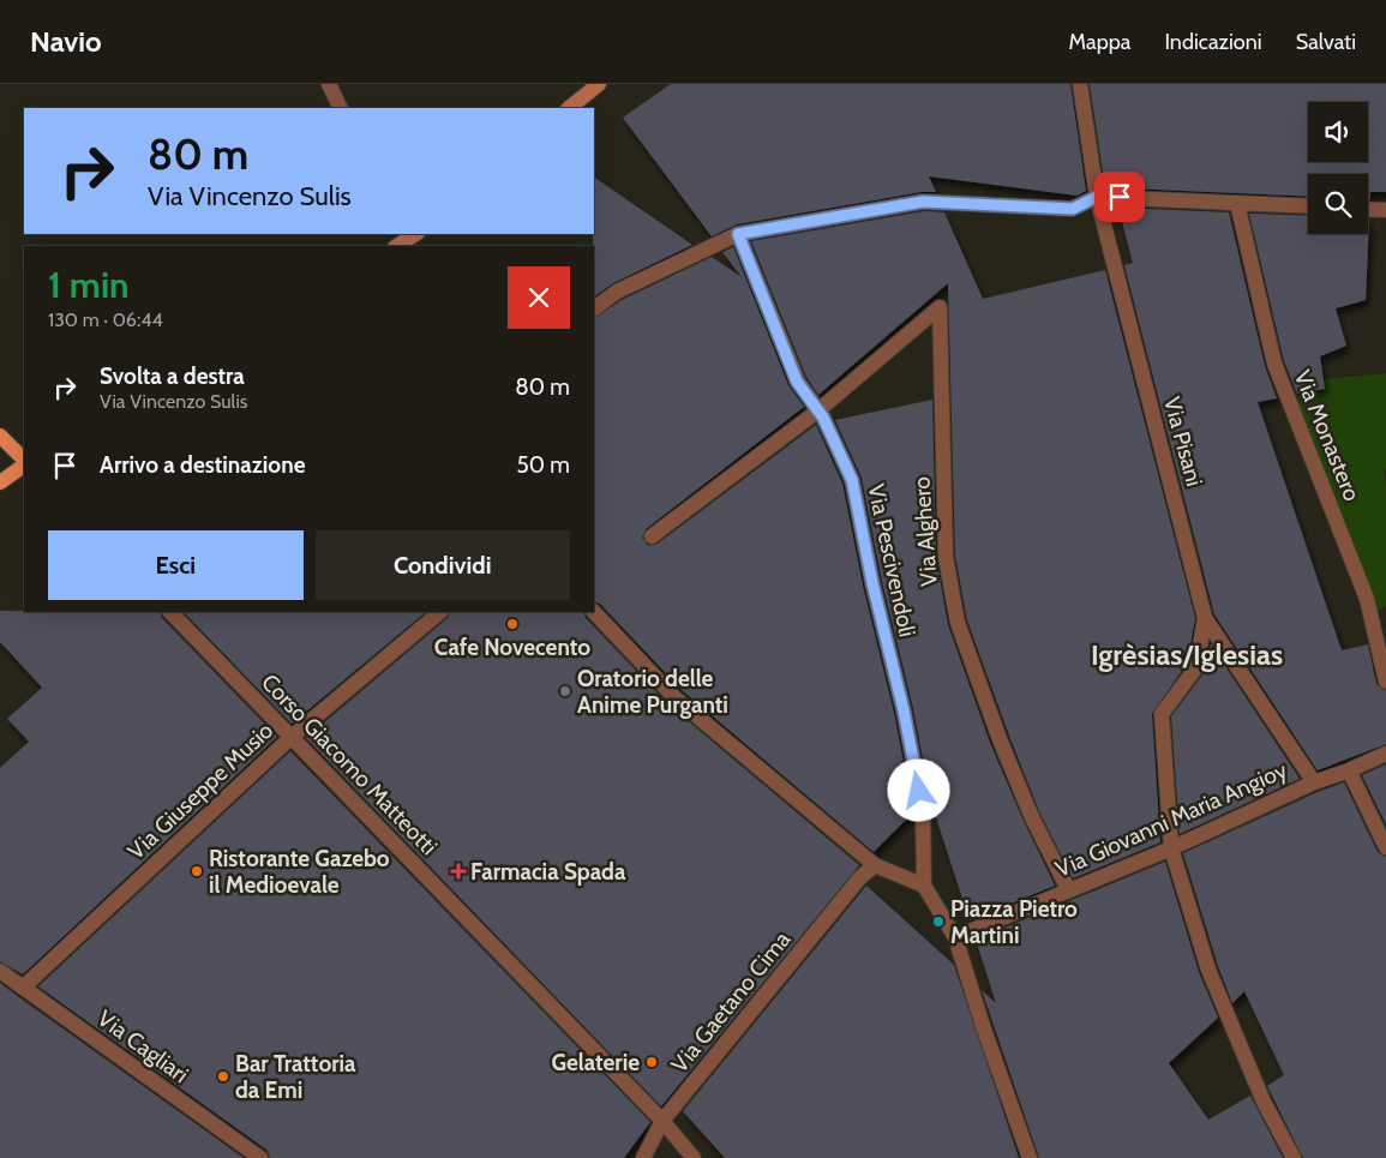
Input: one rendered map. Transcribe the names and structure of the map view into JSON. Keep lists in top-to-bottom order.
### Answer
{
  "streets": {
    "street": [
      "Via Monastero",
      "Via Pisani",
      "Via Alghero",
      "Via Pescivendoli",
      "Corso Giacomo Matteotti",
      "Via Giuseppe Musio",
      "Via Giovanni Maria Angioy",
      "Via Gaetano Cima",
      "Via Cagliari"
    ]
  },
  "crossings": [
    ["Via Pisani", "Via Giovanni Maria Angioy"],
    ["Via Alghero", "Via Pescivendoli"],
    ["Via Alghero", "Via Giovanni Maria Angioy"],
    ["Corso Giacomo Matteotti", "Via Giuseppe Musio"],
    ["Corso Giacomo Matteotti", "Via Gaetano Cima"],
    ["Via Giuseppe Musio", "Via Cagliari"]
  ],
  "districts": ["Igrèsias/Iglesias"],
  "places": {
    "other": [
      "Cafe Novecento",
      "Oratorio delle Anime Purganti",
      "Ristorante Gazebo il Medioevale",
      "Piazza Pietro Martini",
      "Gelaterie",
      "Bar Trattoria da Emi"
    ],
    "health": ["Farmacia Spada"]
  },
  "page": {
    "header": "Navio",
    "nav": ["Mappa", "Indicazioni", "Salvati"],
    "turn": ["80 m", "Via Vincenzo Sulis"],
    "heading": ["1 min", "130 m · 06:44"],
    "list": [
      {
        "name": "Svolta a destra",
        "note": "Via Vincenzo Sulis",
        "value": "80 m"
      },
      {
        "name": "Arrivo a destinazione",
        "value": "50 m"
      }
    ],
    "buttons": ["Esci", "Condividi"]
  }
}
